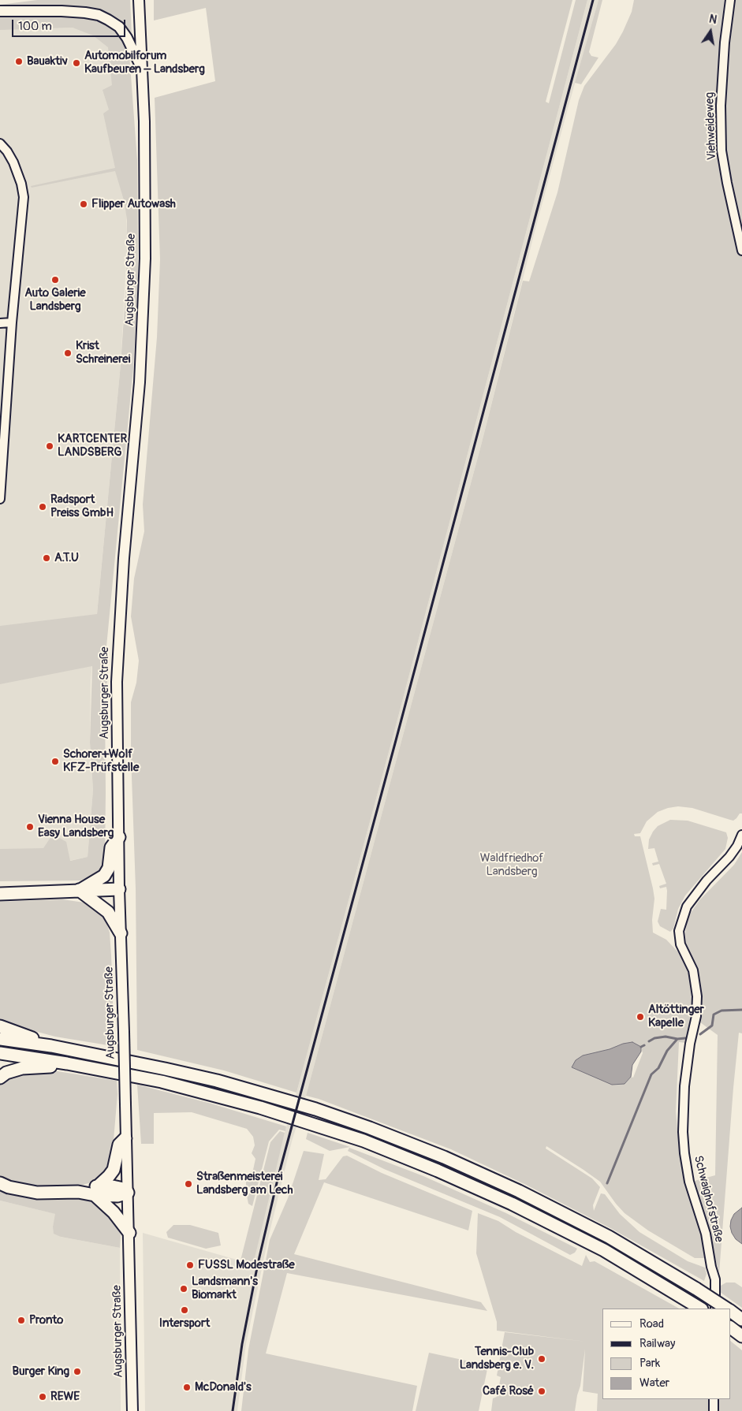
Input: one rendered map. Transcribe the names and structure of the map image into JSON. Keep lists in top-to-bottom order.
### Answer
{
  "streets": {
    "main road": ["Augsburger Straße"],
    "street": ["Viehweideweg", "Schwaighofstraße"]
  },
  "parks": ["Waldfriedhof Landsberg"],
  "places": [
    "Bauaktiv",
    "Automobilforum Kaufbeuren – Landsberg",
    "Flipper Autowash",
    "Auto Galerie Landsberg",
    "Krist Schreinerei",
    "KARTCENTER LANDSBERG",
    "Radsport Preiss GmbH",
    "A.T.U",
    "Schorer+Wolf KFZ-Prüfstelle",
    "Vienna House Easy Landsberg",
    "Altöttinger Kapelle",
    "Straßenmeisterei Landsberg am Lech",
    "FUSSL Modestraße",
    "Landsmann's Biomarkt",
    "Intersport",
    "Pronto",
    "Tennis-Club Landsberg e. V.",
    "Burger King",
    "McDonald's",
    "Café Rosé",
    "REWE"
  ],
  "legend": [
    "Road",
    "Railway",
    "Park",
    "Water"
  ],
  "scale_bar": "100 m",
  "north": "top"
}
